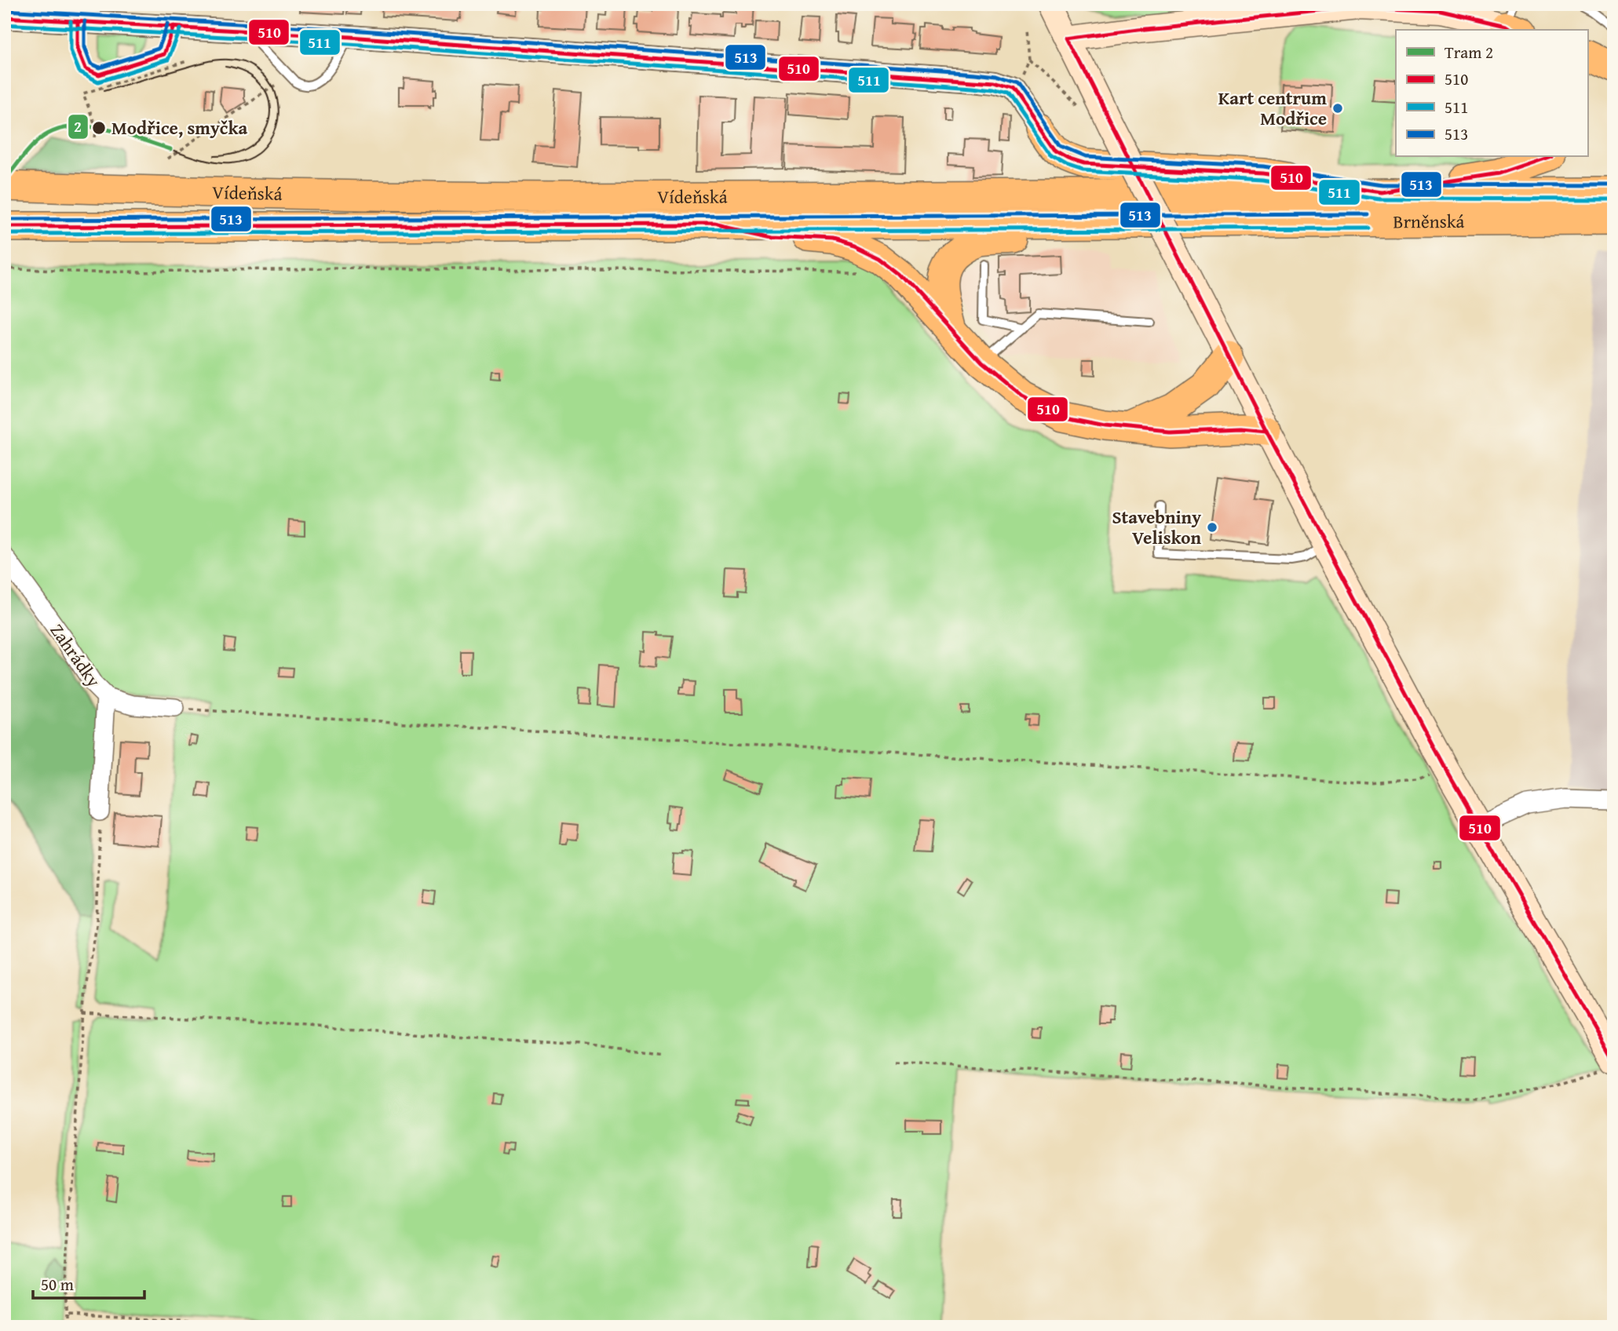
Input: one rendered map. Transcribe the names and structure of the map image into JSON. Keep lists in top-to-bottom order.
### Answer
{
  "streets": {
    "highway": ["Vídeňská", "Brněnská"],
    "street": ["Zahrádky"]
  },
  "crossings": [
    ["Vídeňská", "Brněnská"]
  ],
  "places": ["Kart centrum Modřice", "Modřice, smyčka", "Stavebniny Veliskon"],
  "lines": [
    "transit line 510",
    "transit line 513",
    "transit line 511",
    "tram line 2"
  ],
  "legend": [
    "Tram 2",
    "510",
    "511",
    "513"
  ],
  "scale_bar": "50 m"
}
